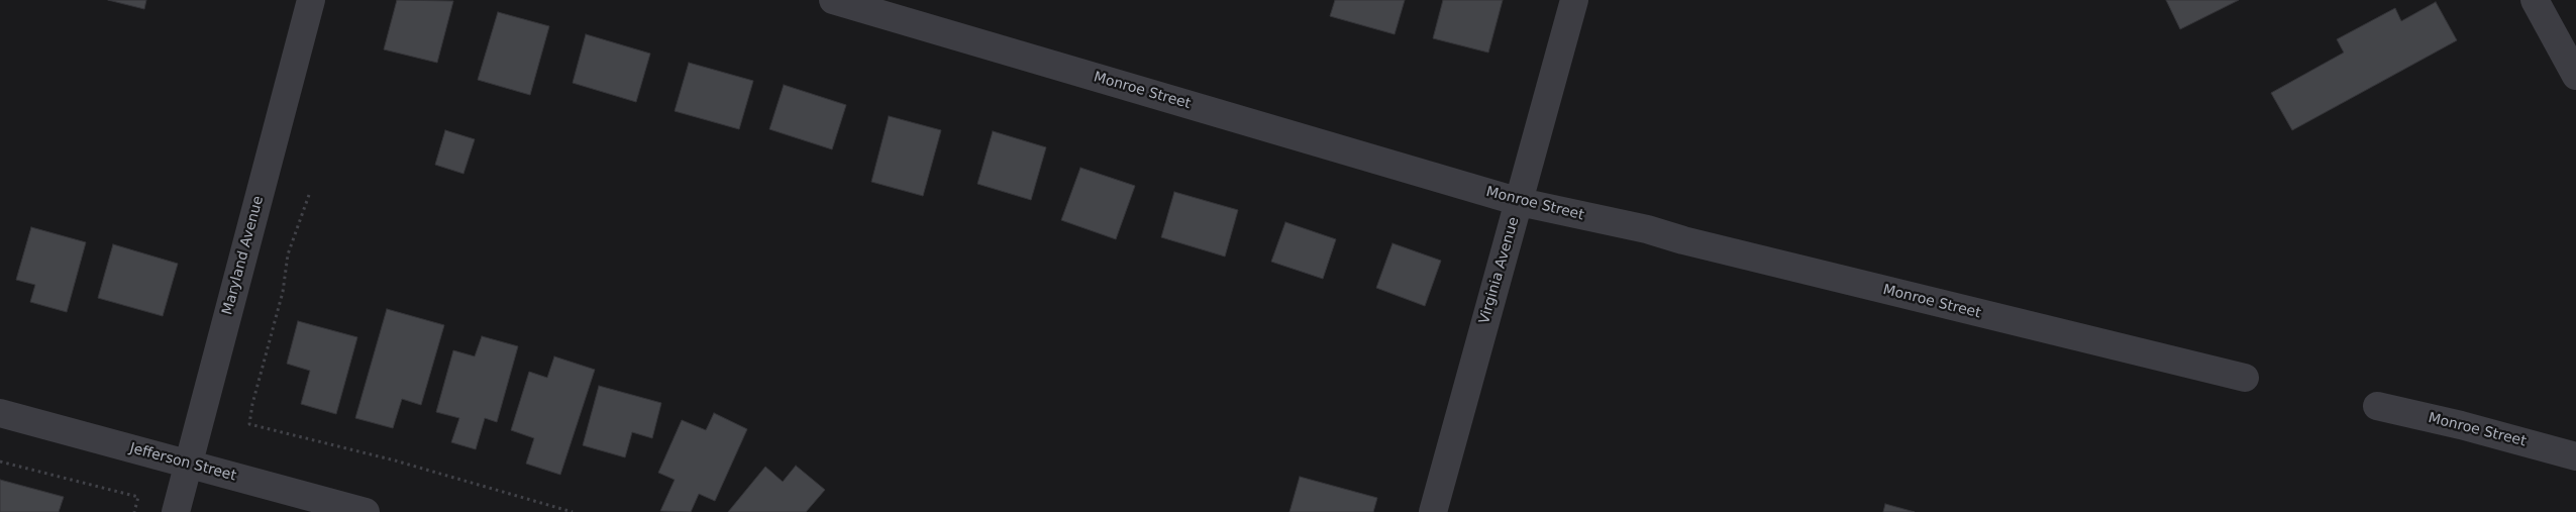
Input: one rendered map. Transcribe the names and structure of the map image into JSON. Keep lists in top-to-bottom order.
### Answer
{
  "streets": {
    "street": [
      "Monroe Street",
      "Maryland Avenue",
      "Virginia Avenue",
      "Jefferson Street"
    ]
  },
  "crossings": [
    ["Monroe Street", "Virginia Avenue"],
    ["Maryland Avenue", "Jefferson Street"]
  ]
}
